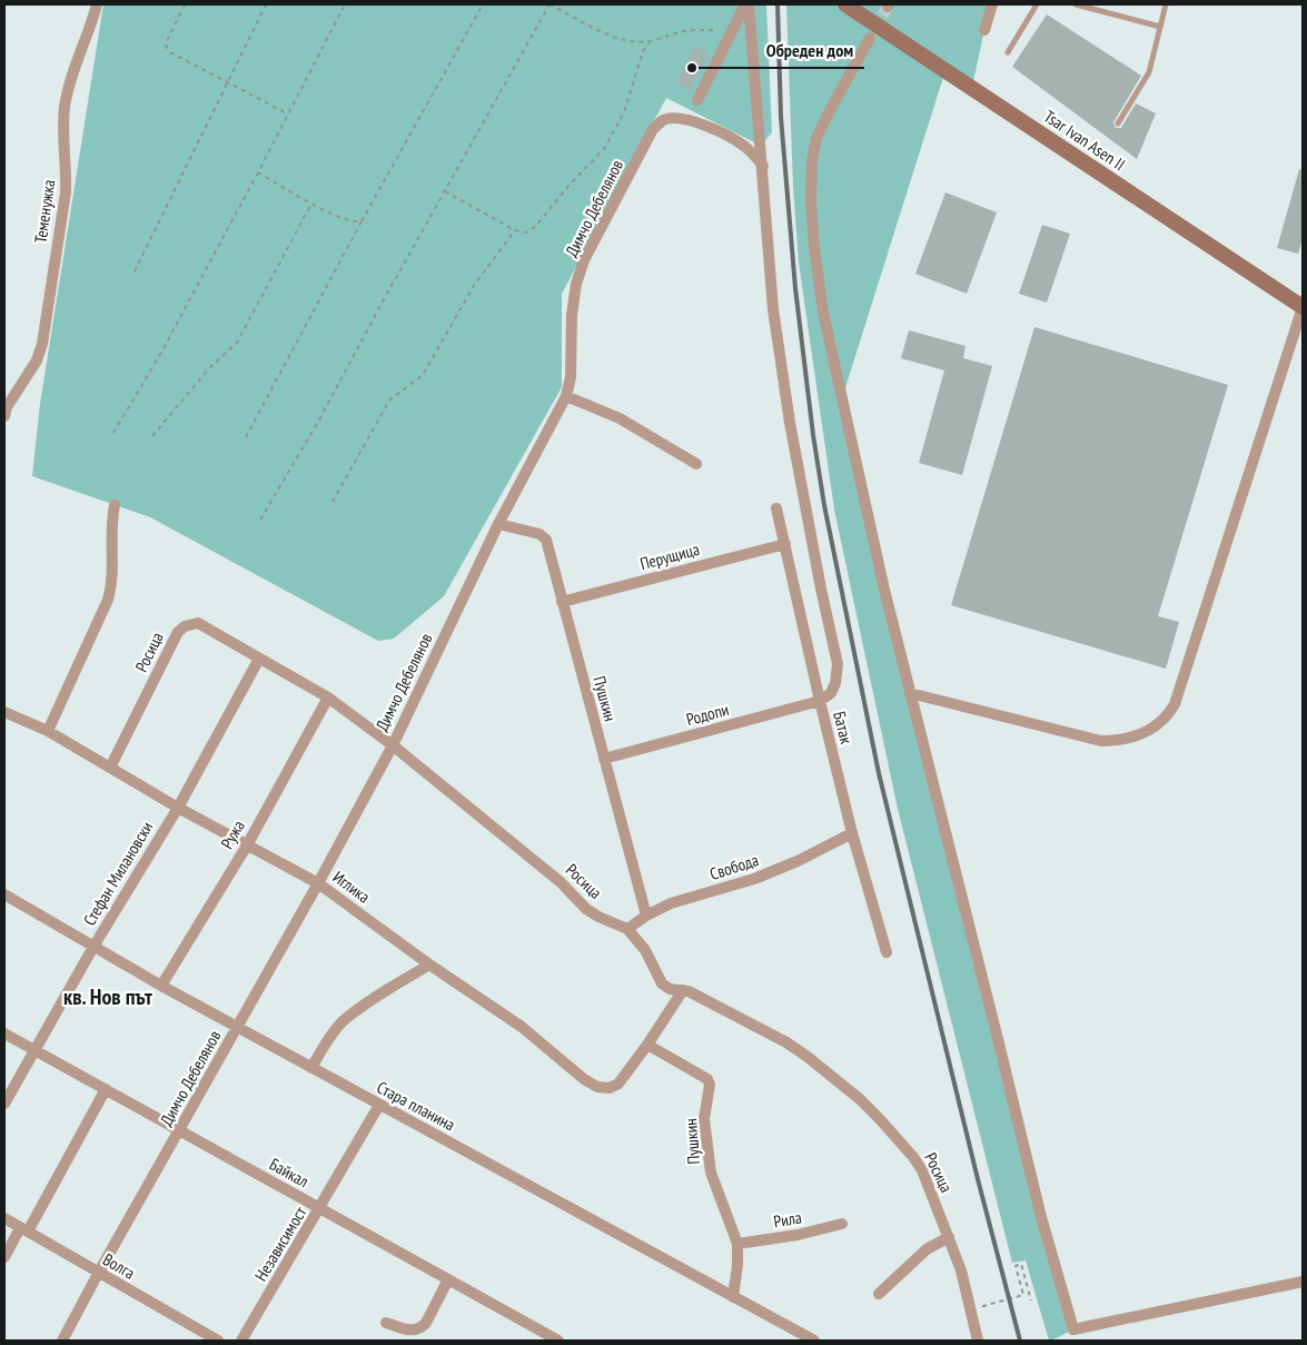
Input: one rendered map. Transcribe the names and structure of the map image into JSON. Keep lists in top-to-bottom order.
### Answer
{
  "streets": {
    "main road": ["Tsar Ivan Asen II"],
    "street": [
      "Димчо Дебелянов",
      "Теменужка",
      "Перущица",
      "Росица",
      "Пушкин",
      "Родопи",
      "Батак",
      "Ружа",
      "Свобода",
      "Стефан Милановски",
      "Иглика",
      "Стара планина",
      "Байкал",
      "Рила",
      "Независимост",
      "Волга"
    ]
  },
  "crossings": [
    ["Димчо Дебелянов", "Росица"],
    ["Димчо Дебелянов", "Пушкин"],
    ["Димчо Дебелянов", "Иглика"],
    ["Димчо Дебелянов", "Стара планина"],
    ["Димчо Дебелянов", "Байкал"],
    ["Димчо Дебелянов", "Волга"],
    ["Перущица", "Пушкин"],
    ["Перущица", "Батак"],
    ["Росица", "Ружа"],
    ["Росица", "Свобода"],
    ["Росица", "Стефан Милановски"],
    ["Росица", "Иглика"],
    ["Пушкин", "Родопи"],
    ["Пушкин", "Свобода"],
    ["Пушкин", "Иглика"],
    ["Пушкин", "Стара планина"],
    ["Пушкин", "Рила"],
    ["Родопи", "Батак"],
    ["Батак", "Свобода"],
    ["Ружа", "Иглика"],
    ["Ружа", "Стара планина"],
    ["Стефан Милановски", "Иглика"],
    ["Стефан Милановски", "Стара планина"],
    ["Стефан Милановски", "Байкал"],
    ["Стара планина", "Независимост"],
    ["Байкал", "Независимост"]
  ],
  "districts": ["кв. Нов път"],
  "places": ["Обреден дом"]
}
